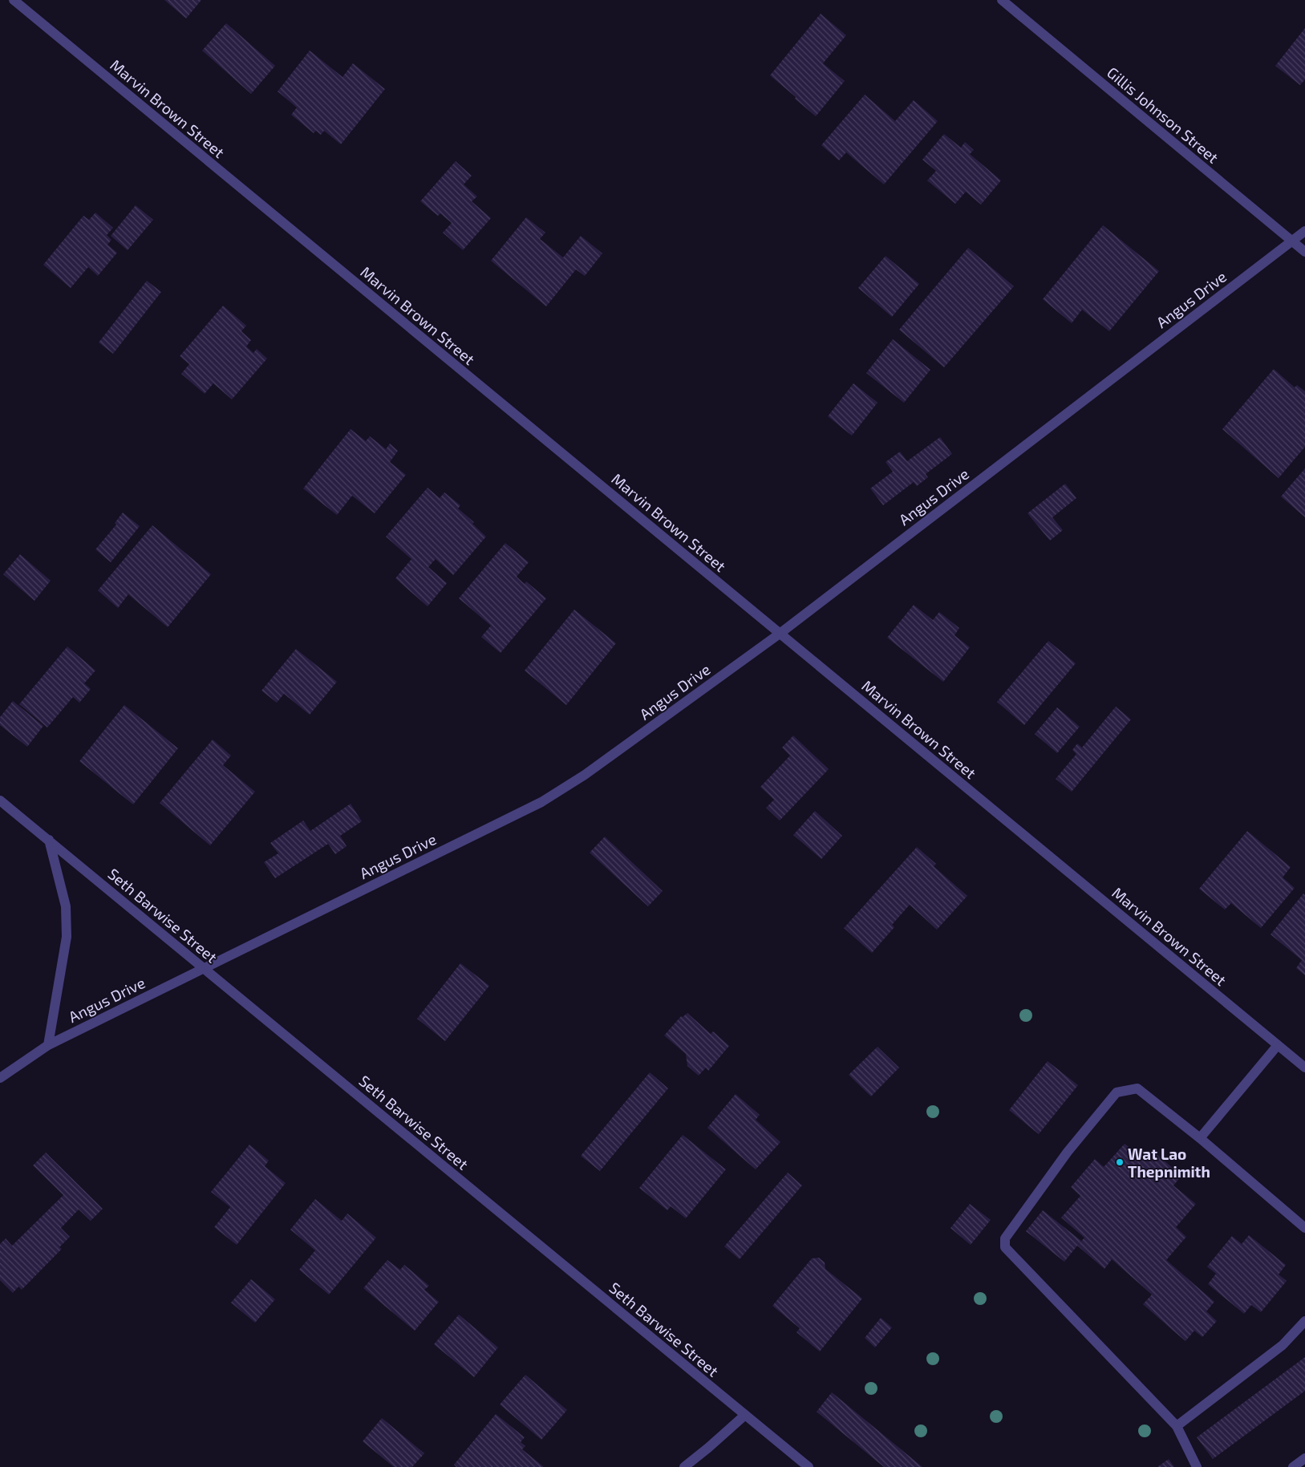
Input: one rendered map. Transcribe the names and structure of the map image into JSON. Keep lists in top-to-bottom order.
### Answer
{
  "streets": {
    "street": [
      "Marvin Brown Street",
      "Gillis Johnson Street",
      "Angus Drive",
      "Seth Barwise Street"
    ]
  },
  "crossings": [
    ["Marvin Brown Street", "Angus Drive"],
    ["Gillis Johnson Street", "Angus Drive"],
    ["Angus Drive", "Seth Barwise Street"]
  ],
  "places": ["Wat Lao Thepnimith"]
}
